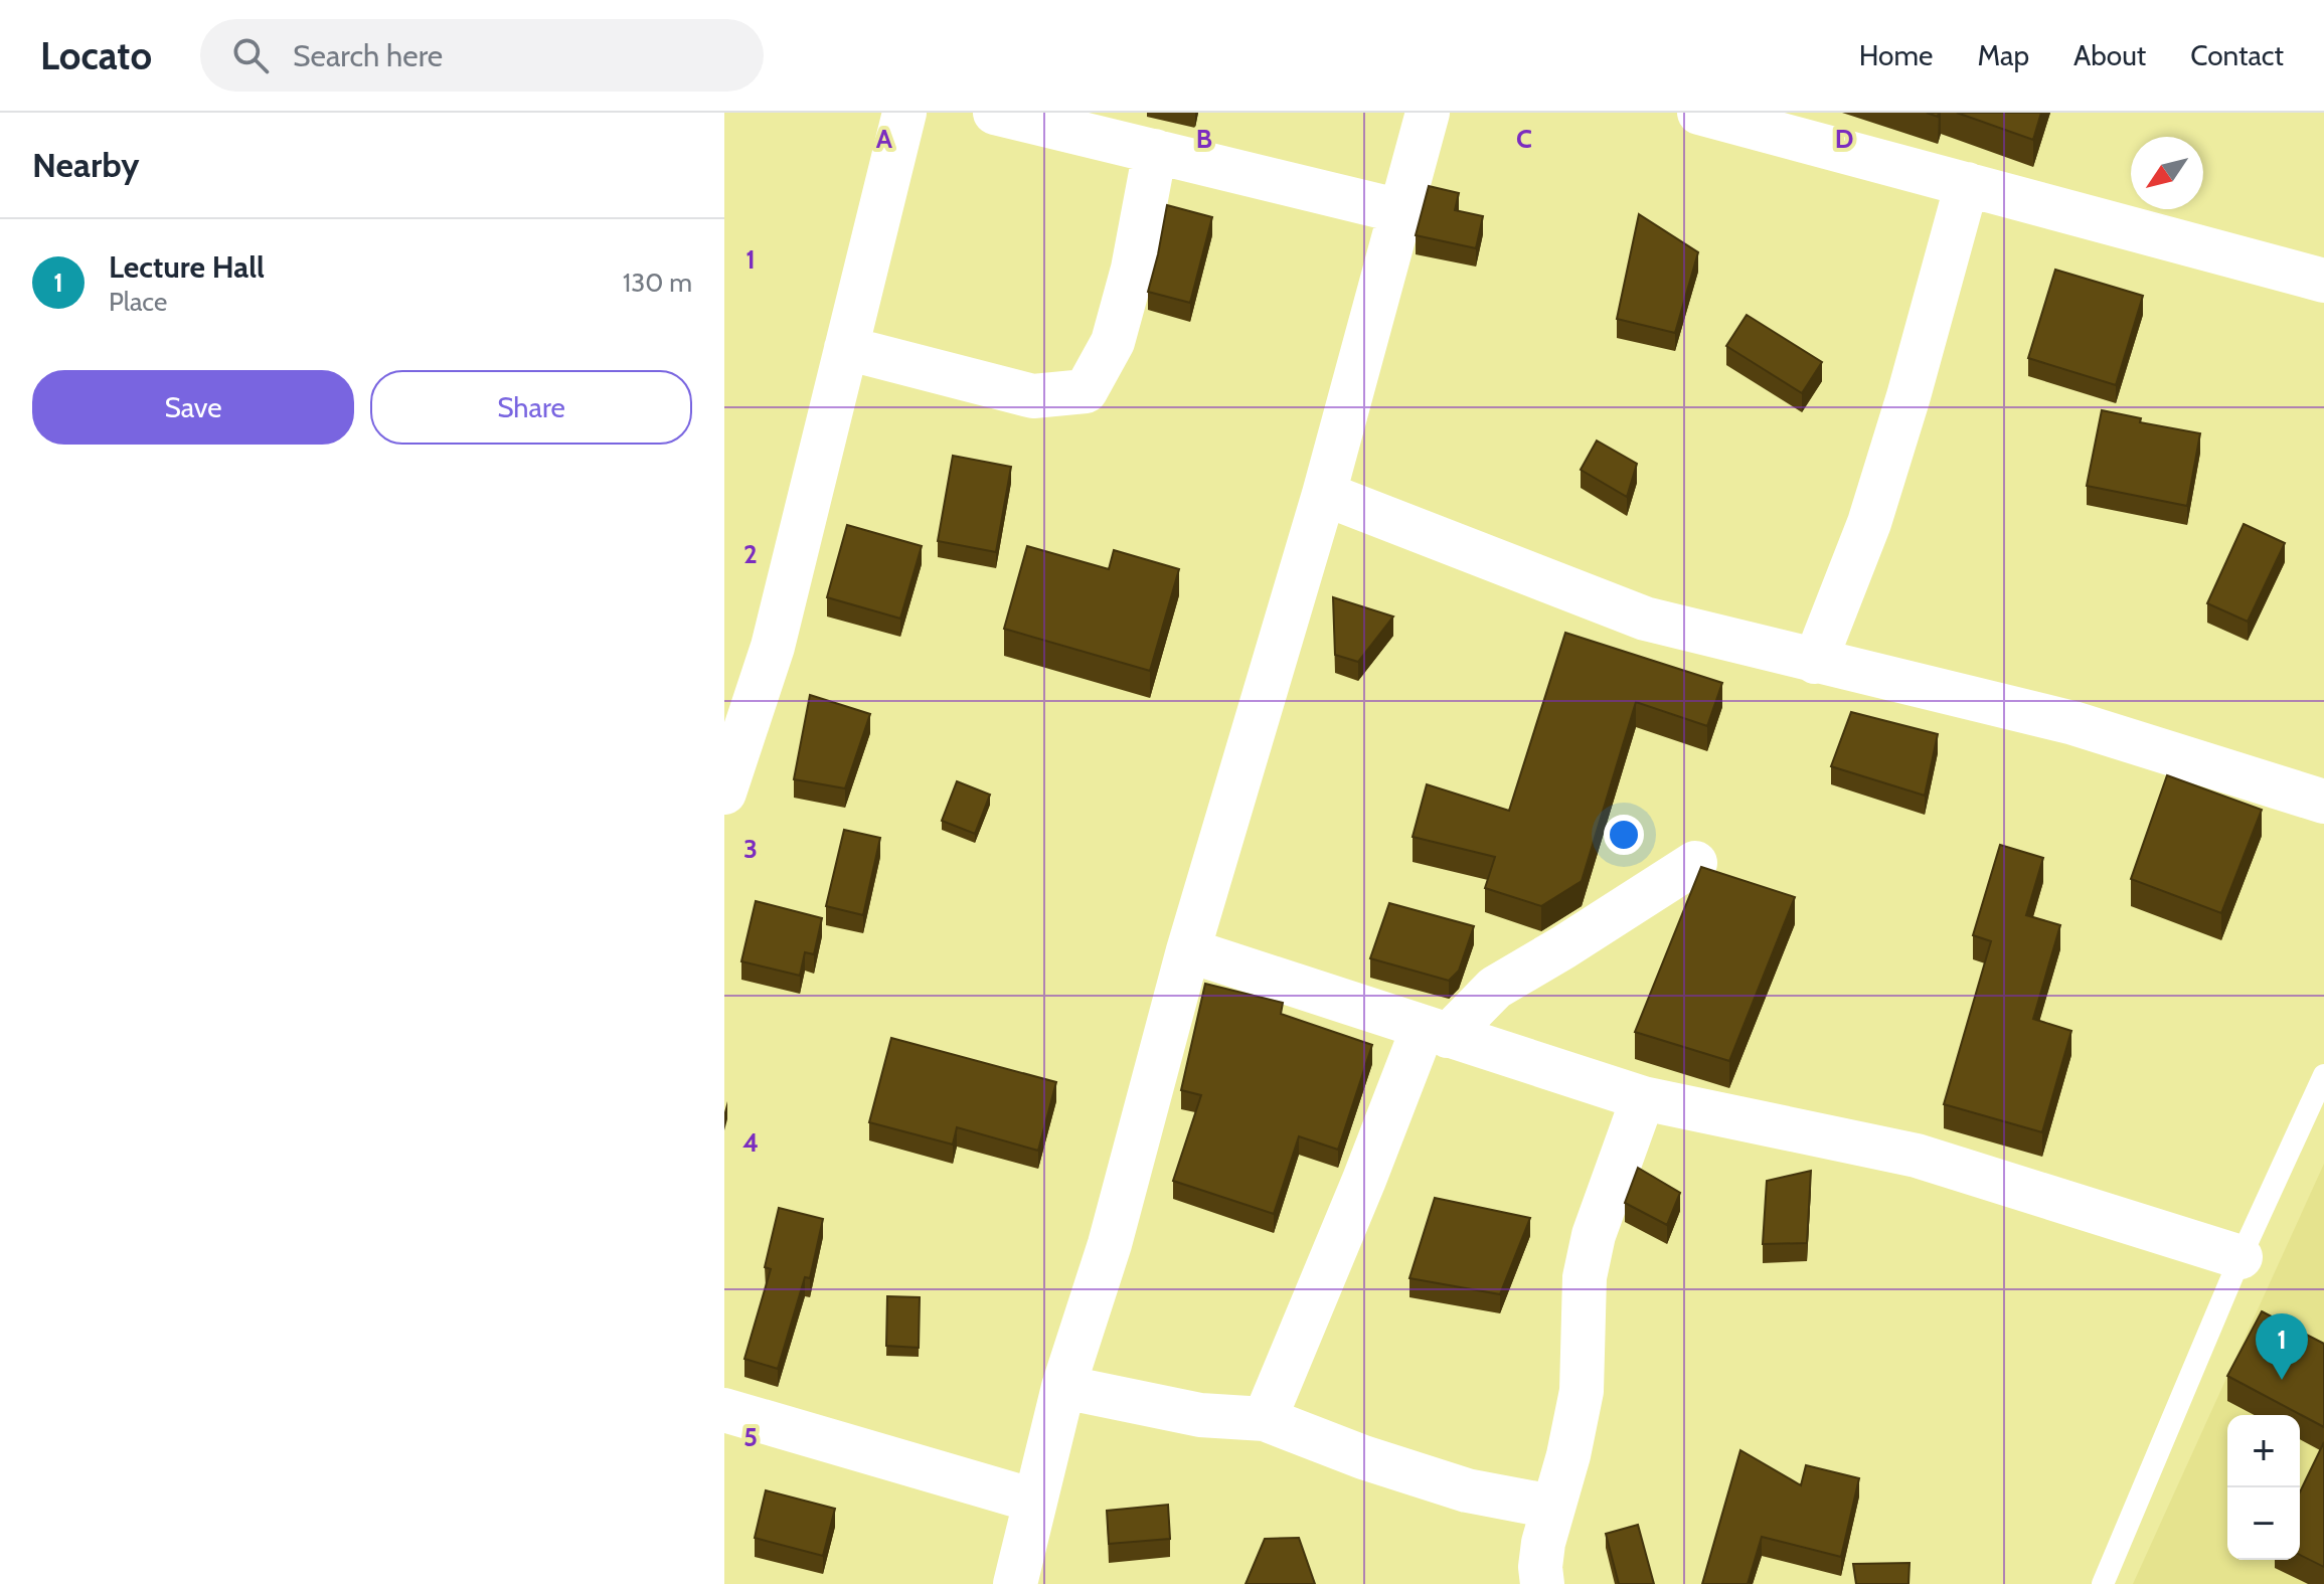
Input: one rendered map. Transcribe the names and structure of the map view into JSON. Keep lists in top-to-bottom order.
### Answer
{
  "north": "bottom left",
  "page": {
    "header": "Locato",
    "search": "Search here",
    "nav": [
      "Home",
      "Map",
      "About",
      "Contact"
    ],
    "heading": "Nearby",
    "list": [
      {
        "mark": "1",
        "name": "Lecture Hall",
        "note": "Place",
        "value": "130 m"
      }
    ],
    "buttons": ["Save", "Share"],
    "pins": "1",
    "map_buttons": ["+", "−"]
  },
  "grid": {
    "columns": [
      "A",
      "B",
      "C",
      "D"
    ],
    "rows": [
      "1",
      "2",
      "3",
      "4",
      "5"
    ]
  }
}
